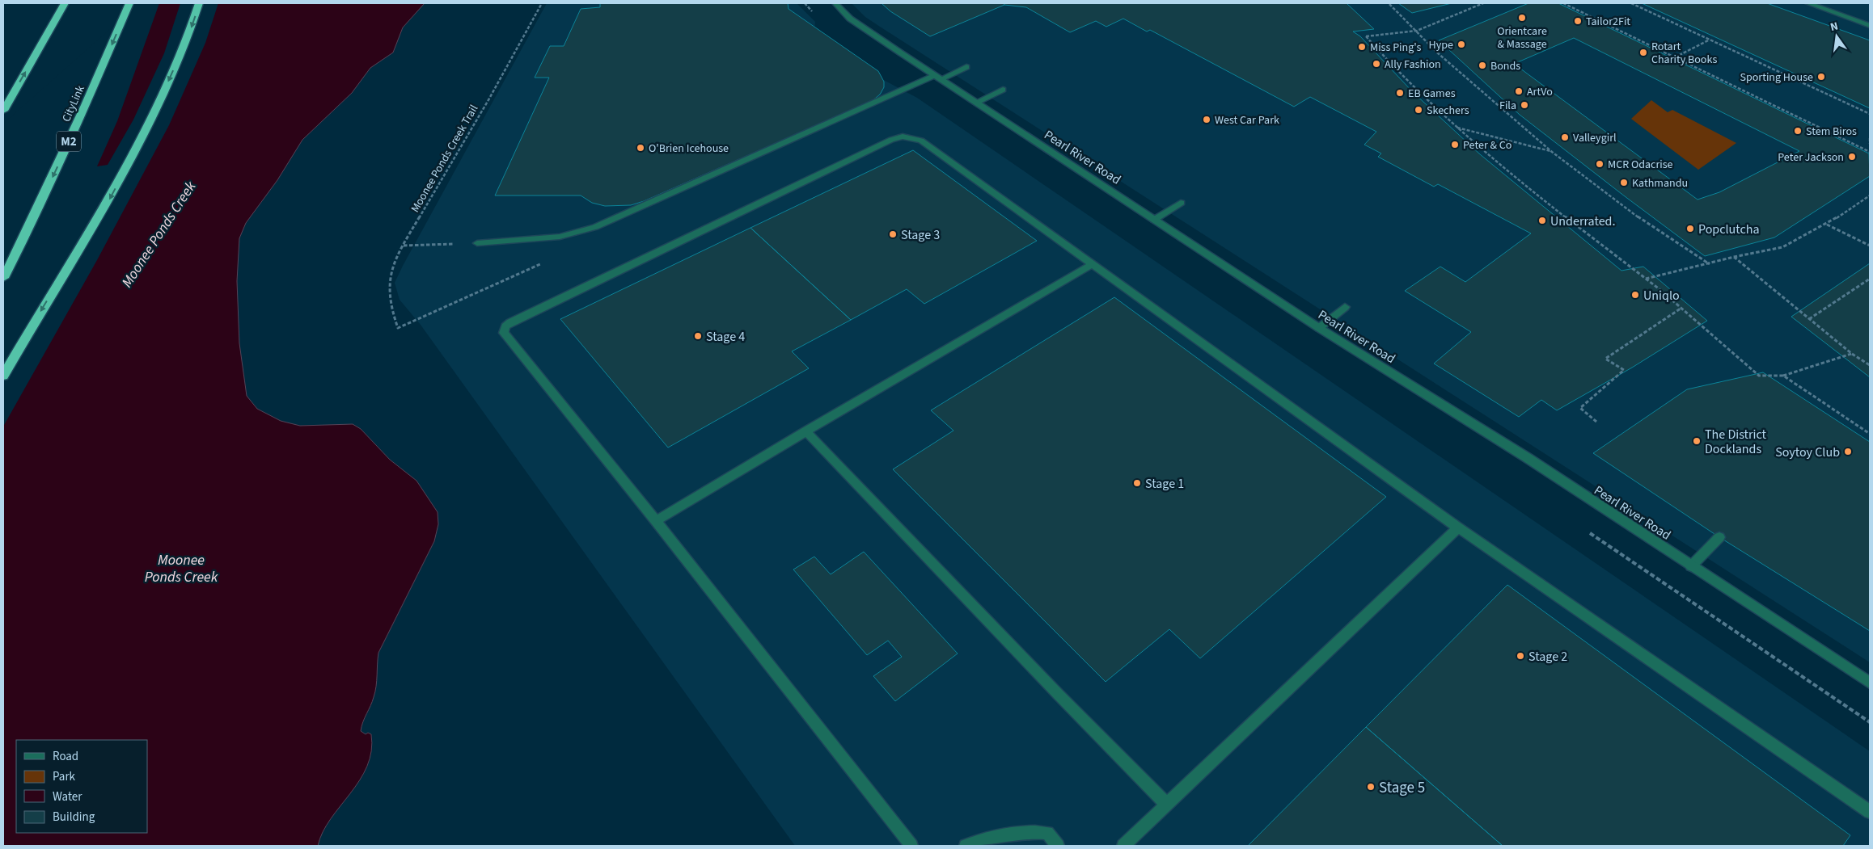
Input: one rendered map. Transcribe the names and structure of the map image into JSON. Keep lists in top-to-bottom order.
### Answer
{
  "streets": {
    "highway": ["CityLink", "M2"],
    "street": ["Pearl River Road"],
    "path": ["Moonee Ponds Creek Trail"]
  },
  "water": ["Moonee Ponds Creek"],
  "places": [
    "Orientcare & Massage",
    "Tailor2Fit",
    "Hype",
    "Miss Ping's",
    "Rotart Charity Books",
    "Ally Fashion",
    "Bonds",
    "Sporting House",
    "ArtVo",
    "EB Games",
    "Fila",
    "Skechers",
    "West Car Park",
    "Stem Biros",
    "Valleygirl",
    "Peter & Co",
    "O'Brien Icehouse",
    "Peter Jackson",
    "MCR Odacrise",
    "Kathmandu",
    "Underrated.",
    "Popclutcha",
    "Stage 3",
    "Uniqlo",
    "Stage 4",
    "The District Docklands",
    "Soytoy Club",
    "Stage 1",
    "Stage 2",
    "Stage 5"
  ],
  "legend": [
    "Road",
    "Park",
    "Water",
    "Building"
  ],
  "north": "top"
}
